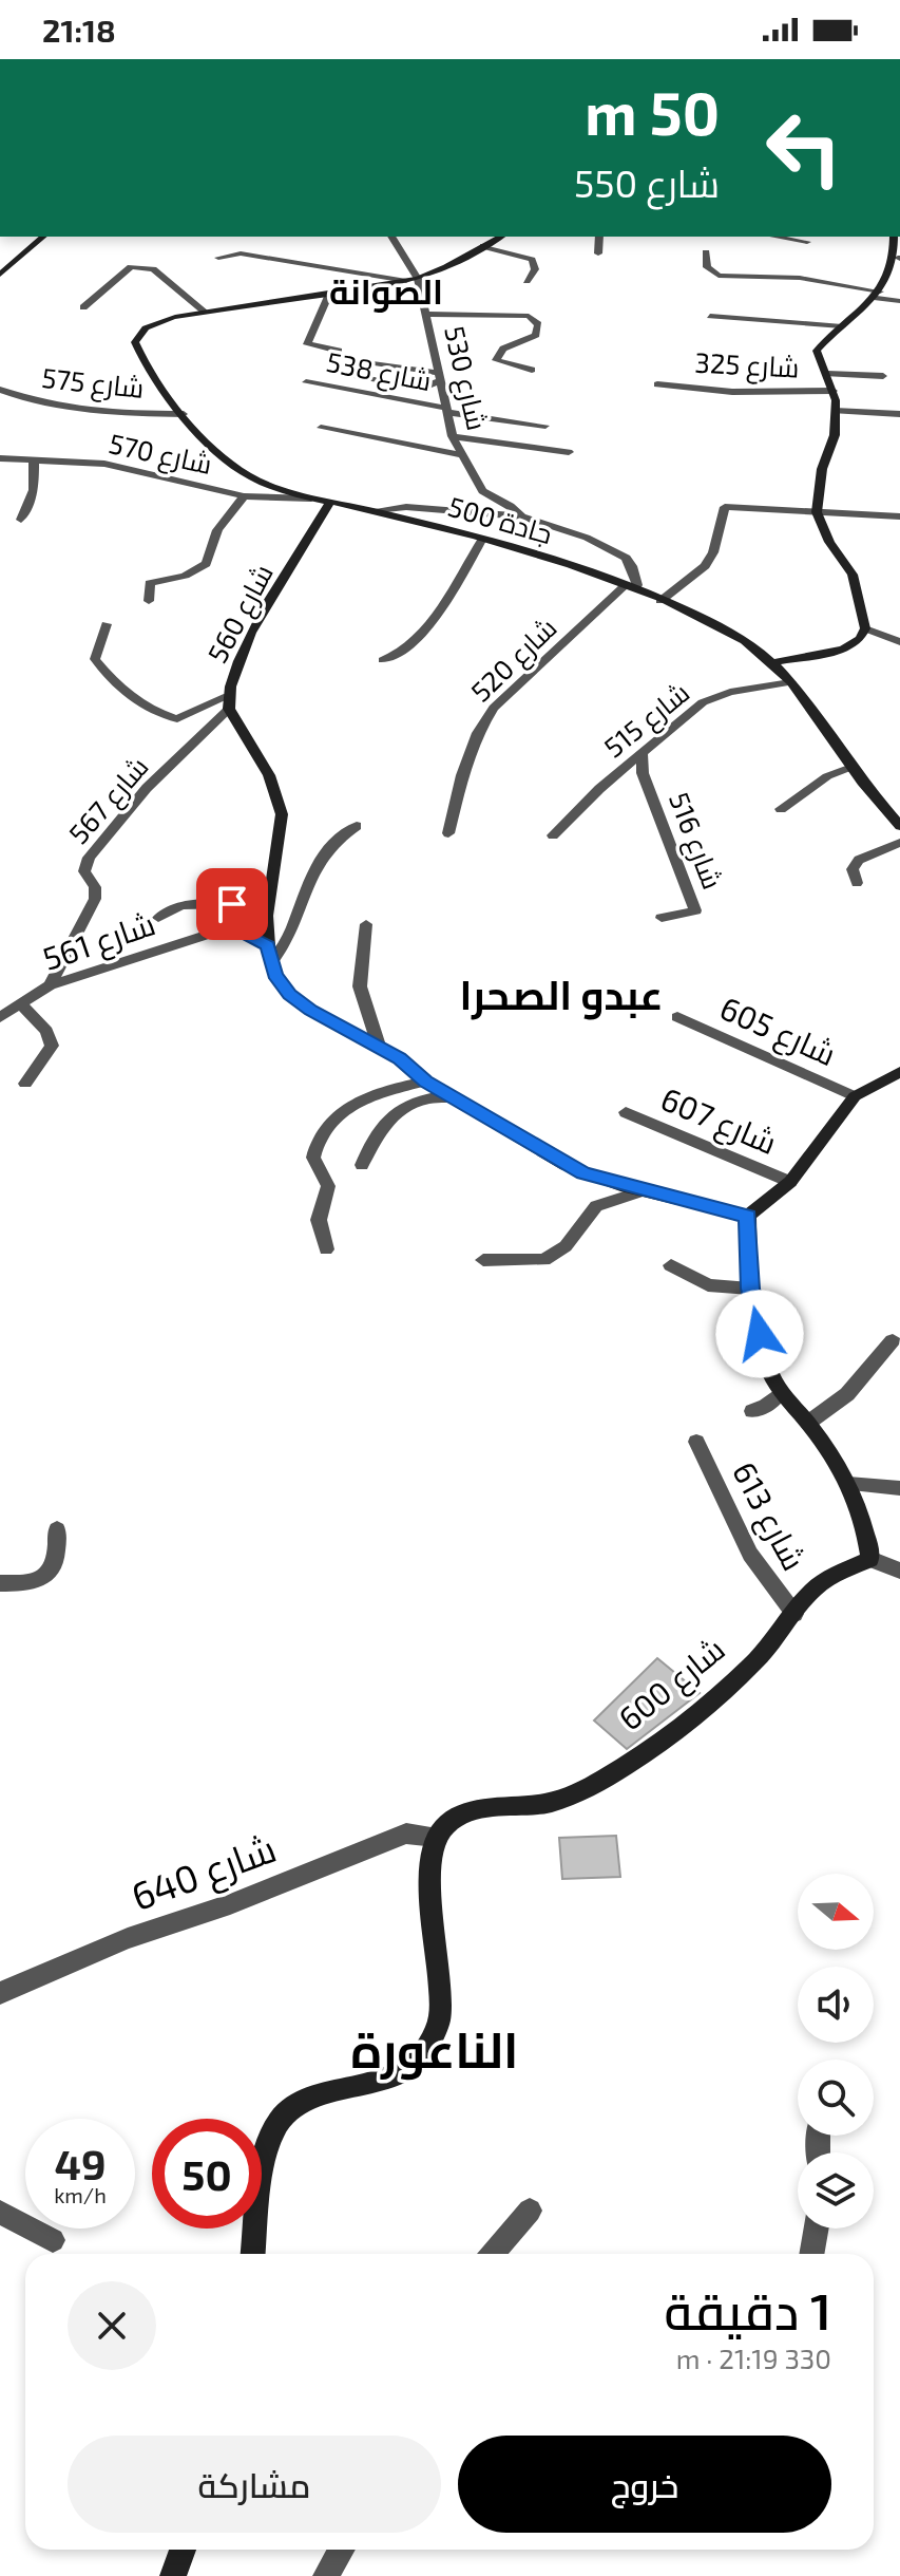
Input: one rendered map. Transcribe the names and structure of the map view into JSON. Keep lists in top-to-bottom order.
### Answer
{
  "streets": {
    "main road": ["جادة 500", "شارع 560", "شارع 600"],
    "street": [
      "شارع 325",
      "شارع 538",
      "شارع 530",
      "شارع 575",
      "شارع 570",
      "شارع 520",
      "شارع 515",
      "شارع 567",
      "شارع 516",
      "شارع 561",
      "شارع 605",
      "شارع 607",
      "شارع 613",
      "شارع 640"
    ]
  },
  "crossings": [
    ["شارع 538", "شارع 530"],
    ["شارع 530", "جادة 500"],
    ["شارع 530", "شارع 520"],
    ["شارع 575", "جادة 500"],
    ["شارع 570", "جادة 500"],
    ["جادة 500", "شارع 560"],
    ["جادة 500", "شارع 520"],
    ["جادة 500", "شارع 515"],
    ["شارع 560", "شارع 567"],
    ["شارع 560", "شارع 561"],
    ["شارع 515", "شارع 516"],
    ["شارع 567", "شارع 561"],
    ["شارع 613", "شارع 600"],
    ["شارع 600", "شارع 640"]
  ],
  "districts": ["الصوانة", "عبدو الصحرا", "الناعورة"],
  "north": "right",
  "page": {
    "status": "21:18",
    "turn": ["50 m", "شارع 550"],
    "speed": "49 km/h",
    "limit": "50",
    "heading": ["1 دقيقة", "330 m · 21:19"],
    "buttons": ["خروج", "مشاركة"]
  }
}
